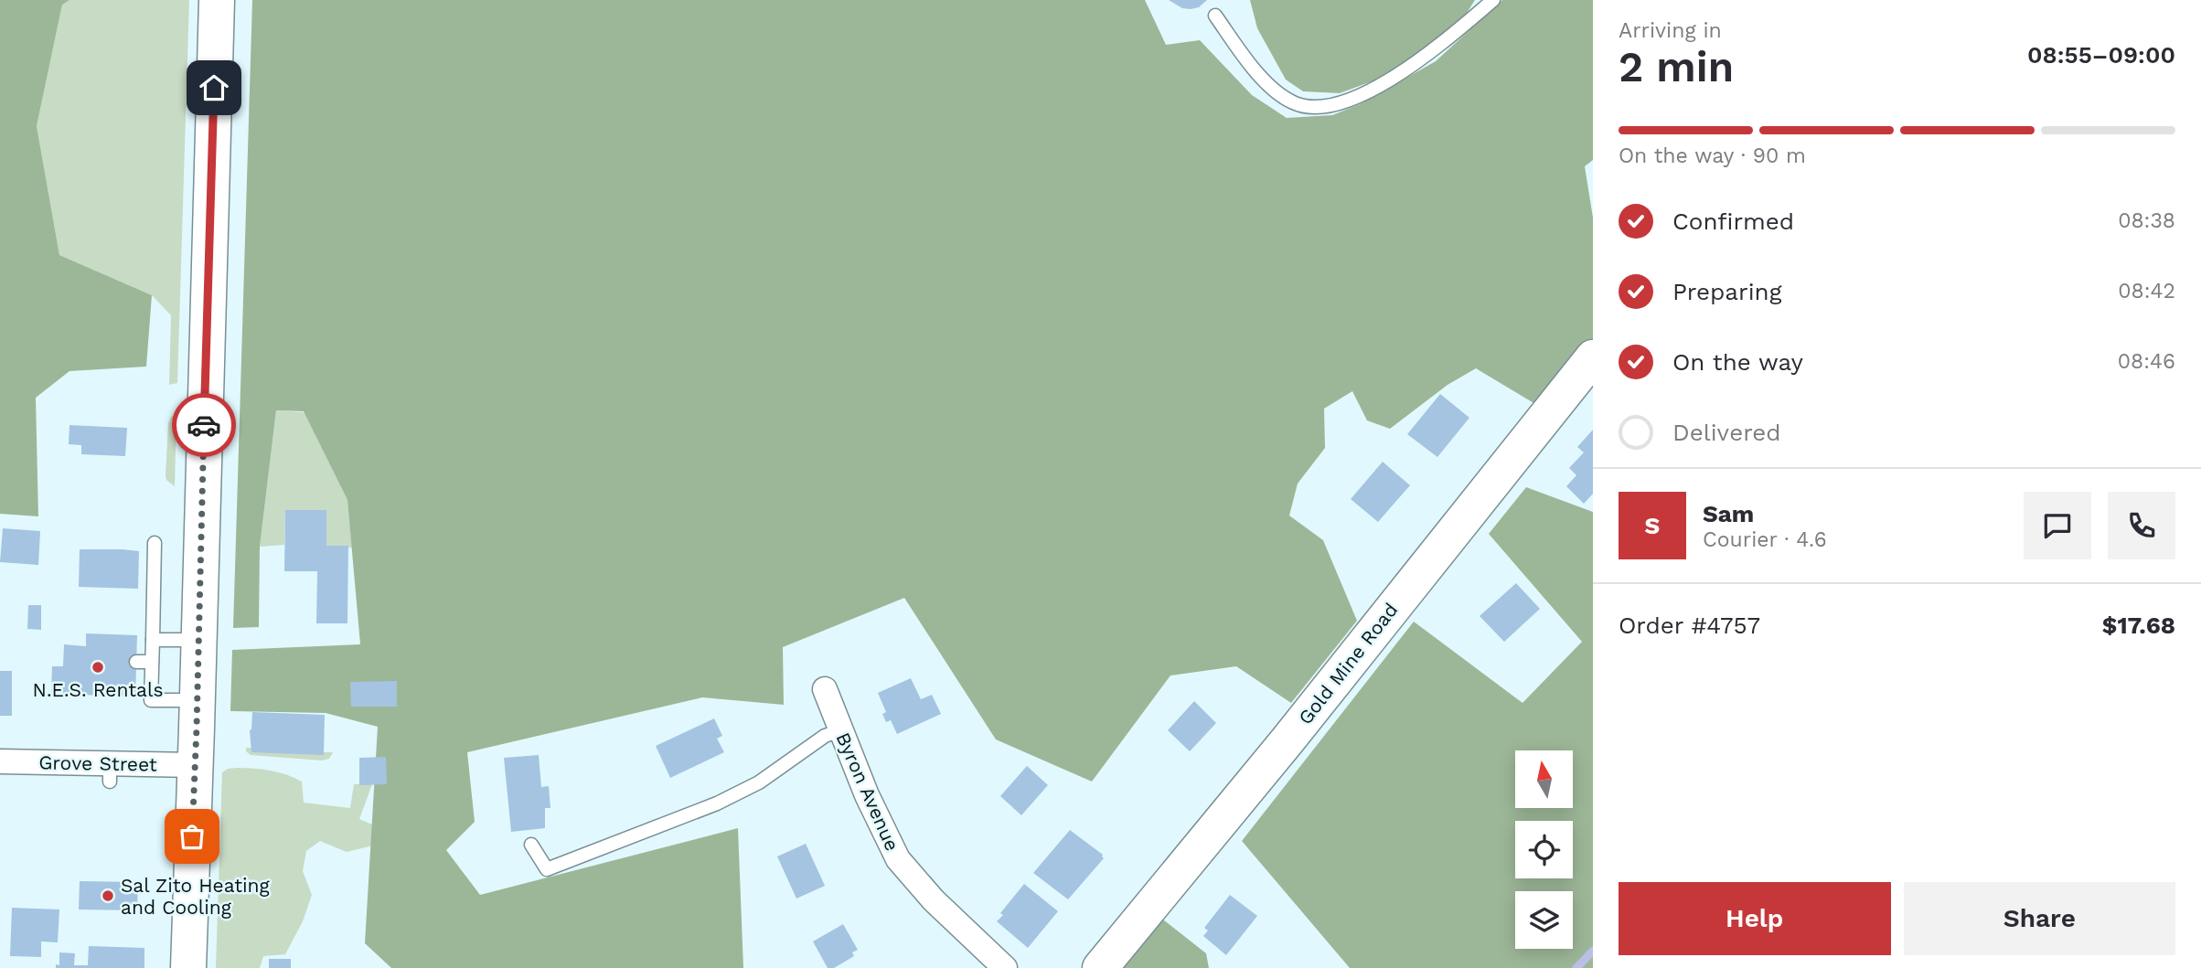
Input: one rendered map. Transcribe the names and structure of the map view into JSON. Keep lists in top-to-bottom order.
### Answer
{
  "streets": {
    "main road": ["Gold Mine Road"],
    "street": ["Grove Street", "Byron Avenue"]
  },
  "places": ["N.E.S. Rentals", "Sal Zito Heating and Cooling"],
  "north": "top",
  "page": {
    "heading": ["2 min", "Arriving in", "08:55–09:00"],
    "panel": [
      "Sam",
      "Courier · 4.6",
      "Order #4757",
      "$17.68"
    ],
    "bar": "On the way · 90 m",
    "list": [
      ["Confirmed", "08:38"],
      ["Preparing", "08:42"],
      ["On the way", "08:46"],
      "Delivered"
    ],
    "round": "S",
    "buttons": ["Help", "Share"]
  }
}
